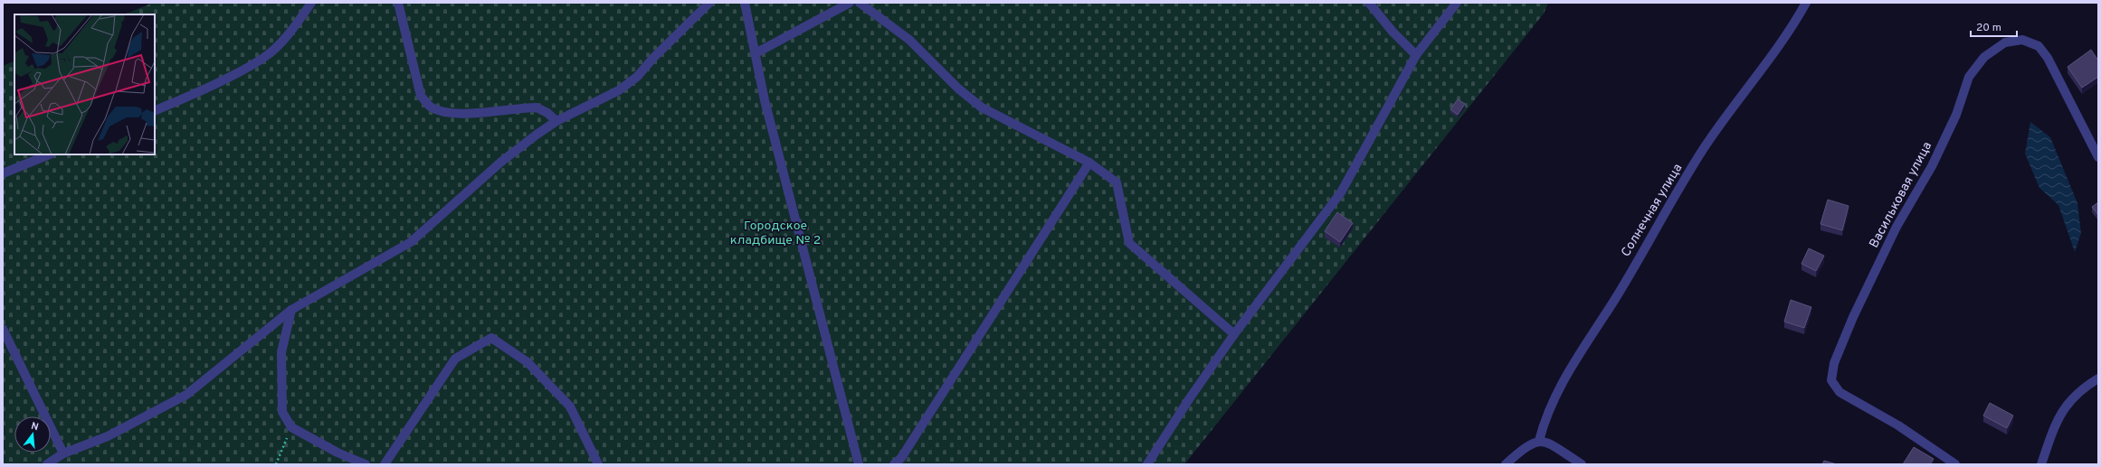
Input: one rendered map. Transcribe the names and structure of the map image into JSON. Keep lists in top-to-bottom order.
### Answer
{
  "streets": {
    "street": ["Васильковая улица", "Солнечная улица"]
  },
  "parks": ["Городское кладбище № 2"],
  "scale_bar": "20 m",
  "north": "top"
}
